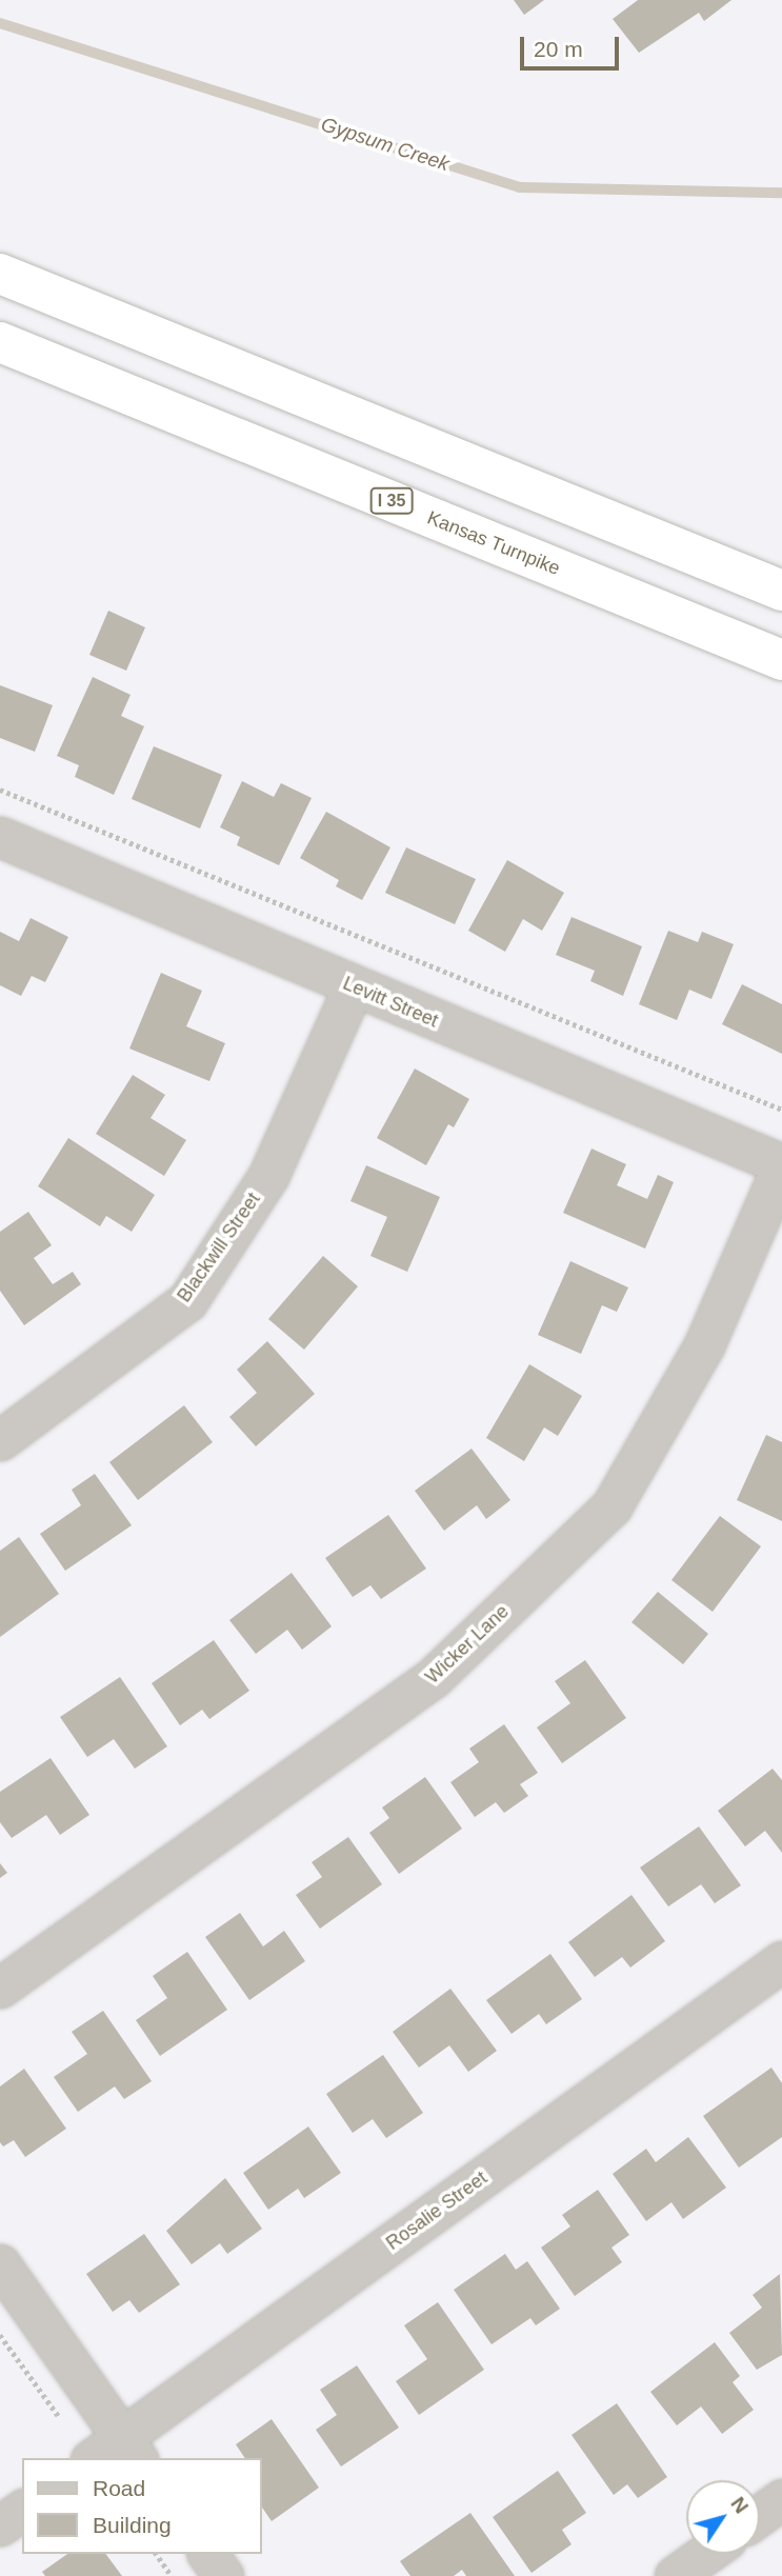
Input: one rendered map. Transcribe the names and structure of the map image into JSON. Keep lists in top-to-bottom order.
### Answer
{
  "streets": {
    "highway": ["I 35", "Kansas Turnpike"],
    "street": [
      "Levitt Street",
      "Blackwill Street",
      "Wicker Lane",
      "Rosalie Street"
    ]
  },
  "crossings": [
    ["Levitt Street", "Blackwill Street"],
    ["Levitt Street", "Wicker Lane"]
  ],
  "water": ["Gypsum Creek"],
  "legend": ["Road", "Building"],
  "scale_bar": "20 m",
  "north": "top right"
}
